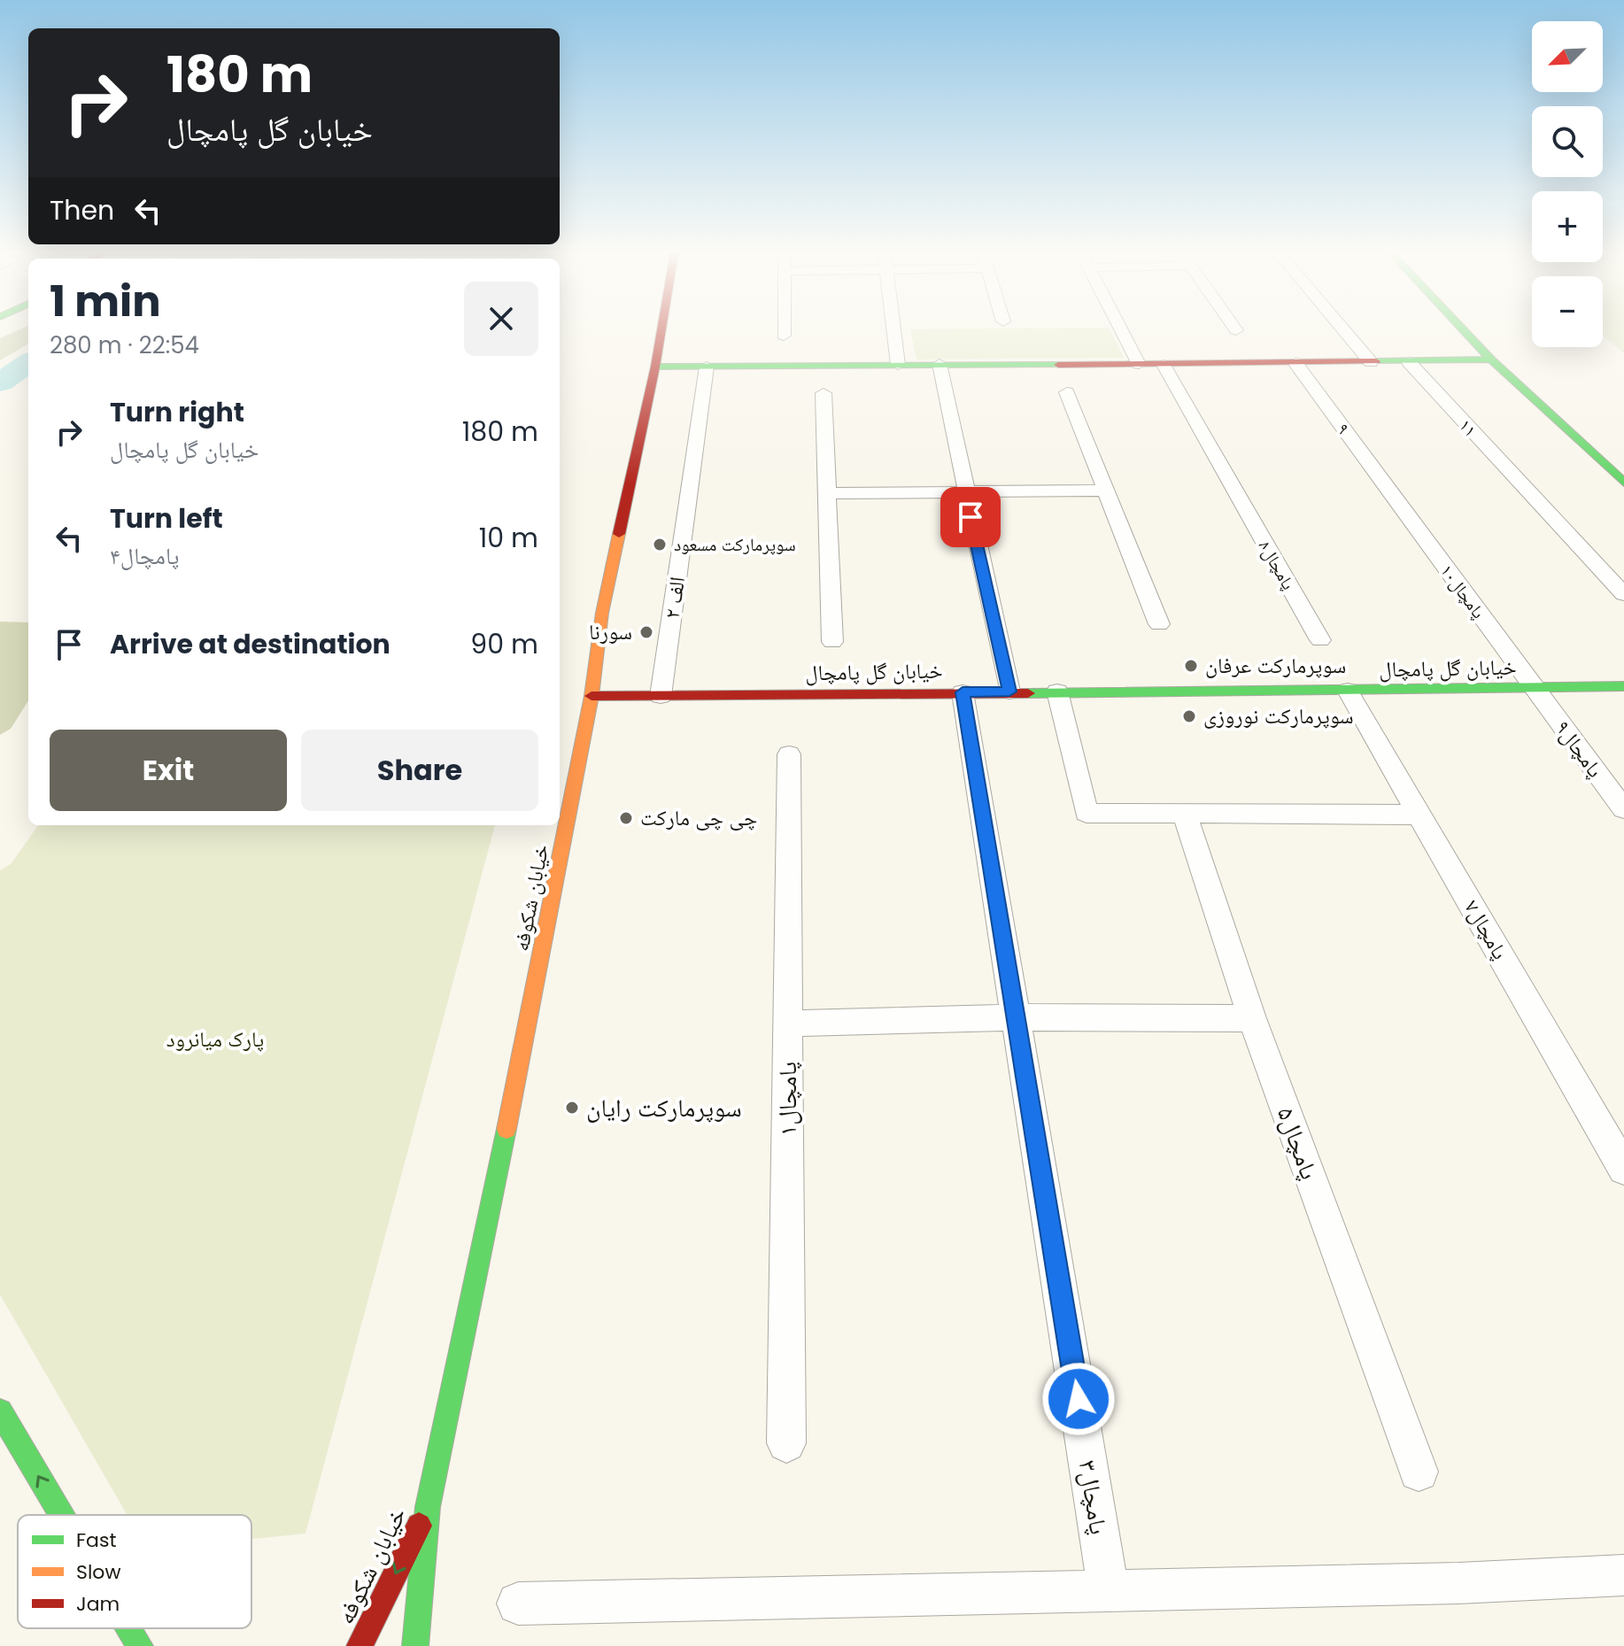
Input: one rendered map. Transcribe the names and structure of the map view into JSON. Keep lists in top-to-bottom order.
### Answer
{
  "streets": {
    "street": [
      "۱۱",
      "۹",
      "پامچال۸",
      "پامچال۱۰",
      "۲ الف",
      "خیابان گل پامچال",
      "پامچال۹",
      "خیابان شکوفه",
      "پامچال۷",
      "پامچال۱",
      "پامچال۵",
      "پامچال۳"
    ]
  },
  "crossings": [
    ["۹", "پامچال۱۰"],
    ["پامچال۱۰", "خیابان گل پامچال"],
    ["پامچال۱۰", "پامچال۹"],
    ["۲ الف", "خیابان گل پامچال"],
    ["خیابان گل پامچال", "پامچال۹"],
    ["خیابان گل پامچال", "خیابان شکوفه"],
    ["خیابان گل پامچال", "پامچال۷"],
    ["خیابان گل پامچال", "پامچال۳"]
  ],
  "parks": ["پارک میانرود"],
  "places": [
    "سوپرمارکت مسعود",
    "سورنا",
    "سوپرمارکت عرفان",
    "سوپرمارکت نوروزی",
    "چی چی مارکت",
    "سوپرمارکت رایان"
  ],
  "legend": ["Fast", "Slow", "Jam"],
  "north": "bottom left",
  "page": {
    "map_buttons": ["+", "−"],
    "turn": ["180 m", "خیابان گل پامچال"],
    "then": "Then",
    "heading": ["1 min", "280 m · 22:54"],
    "list": [
      {
        "name": "Turn right",
        "note": "خیابان گل پامچال",
        "value": "180 m"
      },
      {
        "name": "Turn left",
        "note": "پامچال۴",
        "value": "10 m"
      },
      {
        "name": "Arrive at destination",
        "value": "90 m"
      }
    ],
    "buttons": ["Exit", "Share"]
  }
}
